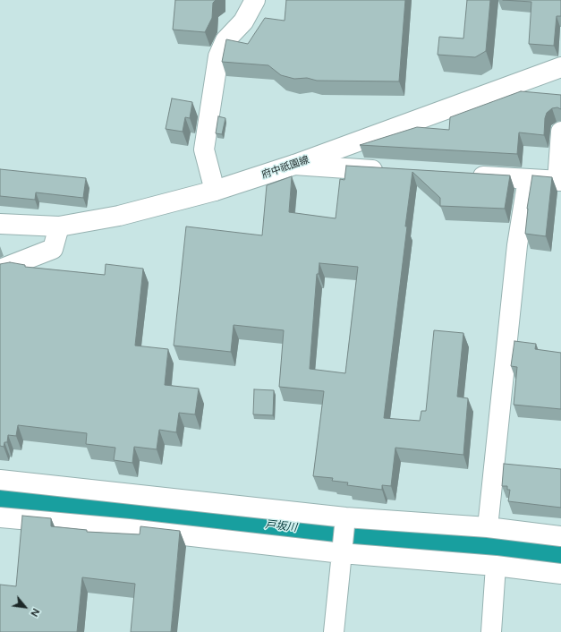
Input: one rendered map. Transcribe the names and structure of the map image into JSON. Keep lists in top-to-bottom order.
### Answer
{
  "streets": {
    "street": ["府中祇園線"]
  },
  "water": ["戸坂川"],
  "north": "bottom right"
}
